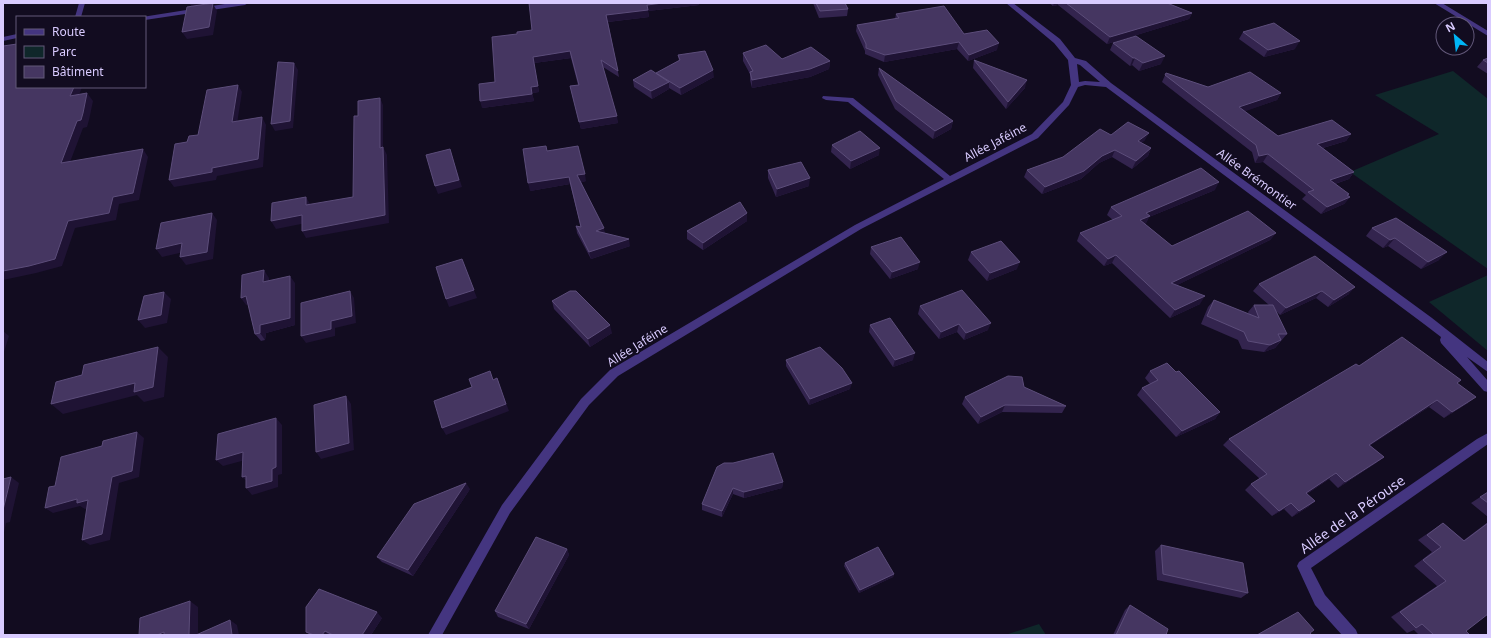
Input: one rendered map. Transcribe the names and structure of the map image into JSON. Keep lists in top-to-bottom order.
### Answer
{
  "streets": {
    "street": ["Allée Jaféine", "Allée Brémontier", "Allée de la Pérouse"]
  },
  "legend": ["Route", "Parc", "Bâtiment"],
  "north": "top left"
}
